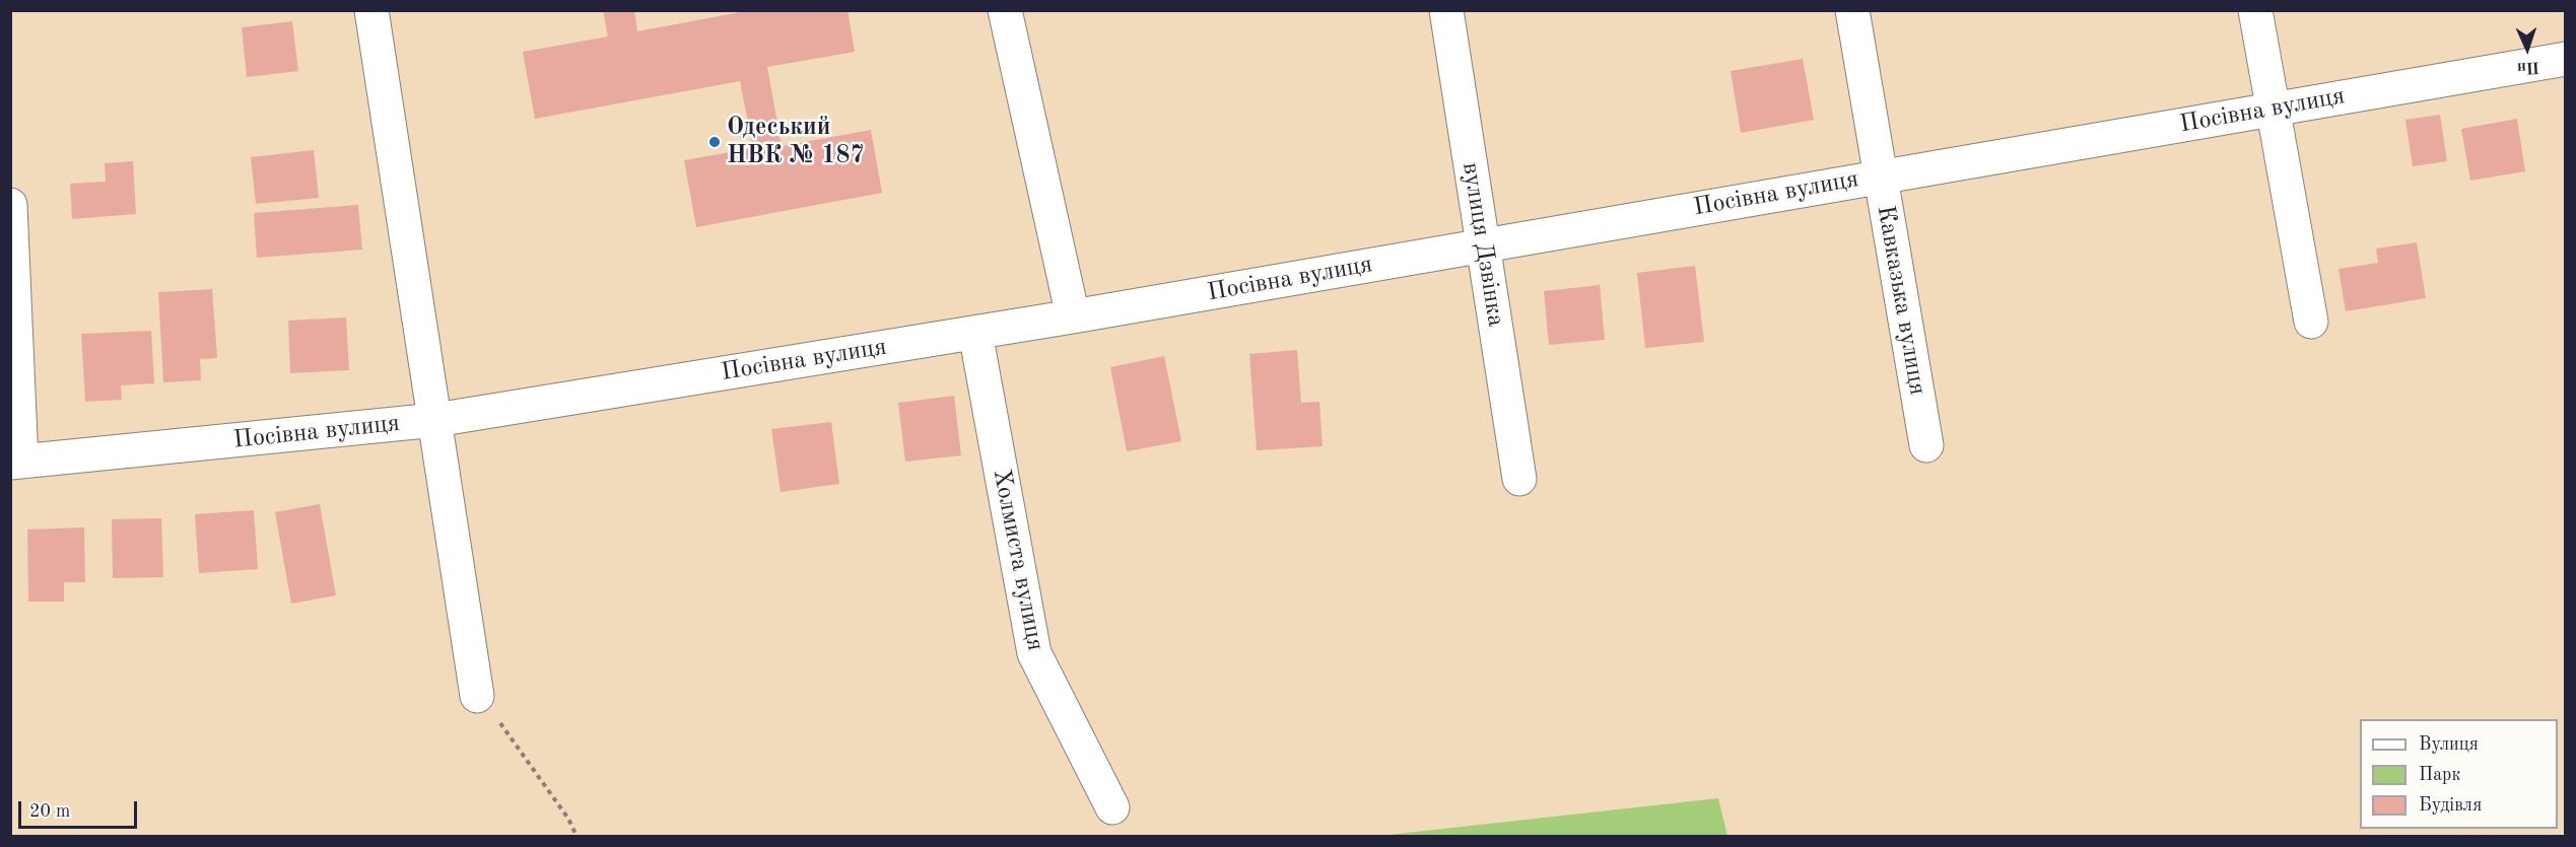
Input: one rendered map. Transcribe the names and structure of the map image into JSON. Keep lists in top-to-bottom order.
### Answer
{
  "streets": {
    "street": [
      "Посівна вулиця",
      "вулиця Дзвінка",
      "Кавказька вулиця",
      "Холмиста вулиця"
    ]
  },
  "crossings": [
    ["Посівна вулиця", "вулиця Дзвінка"],
    ["Посівна вулиця", "Кавказька вулиця"],
    ["Посівна вулиця", "Холмиста вулиця"]
  ],
  "places": ["Одеський НВК № 187"],
  "legend": ["Вулиця", "Парк", "Будівля"],
  "scale_bar": "20 m",
  "north": "bottom"
}
